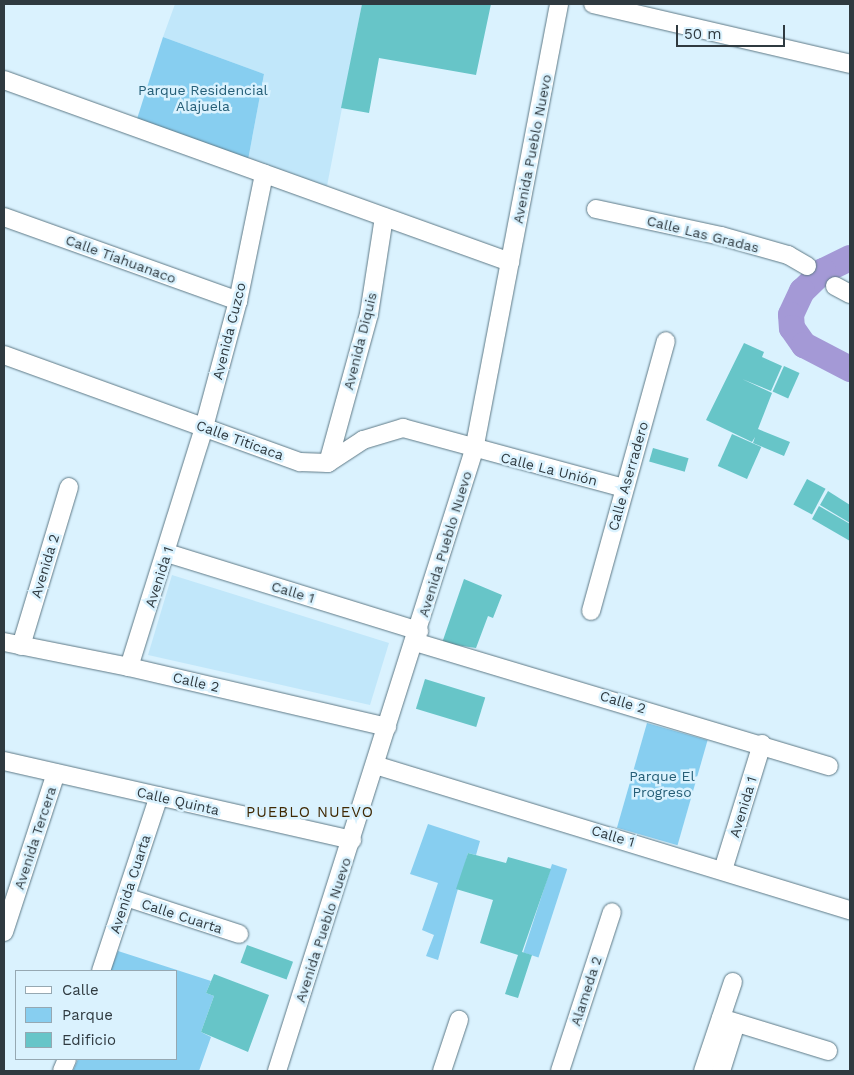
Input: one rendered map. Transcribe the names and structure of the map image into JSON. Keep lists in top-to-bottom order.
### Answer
{
  "streets": {
    "street": [
      "Avenida Pueblo Nuevo",
      "Calle Las Gradas",
      "Calle Tiahuanaco",
      "Avenida Cuzco",
      "Avenida Diquis",
      "Calle Titicaca",
      "Calle La Unión",
      "Calle Aserradero",
      "Avenida 2",
      "Avenida 1",
      "Calle 1",
      "Calle 2",
      "Calle Quinta",
      "Avenida Tercera",
      "Avenida Cuarta",
      "Calle Cuarta",
      "Alameda 2"
    ]
  },
  "crossings": [
    ["Avenida Pueblo Nuevo", "Calle La Unión"],
    ["Avenida Pueblo Nuevo", "Calle 1"],
    ["Avenida Pueblo Nuevo", "Calle 2"],
    ["Avenida Pueblo Nuevo", "Calle Quinta"],
    ["Calle Tiahuanaco", "Avenida Cuzco"],
    ["Avenida Cuzco", "Calle Titicaca"],
    ["Avenida Cuzco", "Avenida 1"],
    ["Avenida Diquis", "Calle Titicaca"],
    ["Calle La Unión", "Calle Aserradero"],
    ["Avenida 2", "Calle 2"],
    ["Avenida 1", "Calle 1"],
    ["Avenida 1", "Calle 2"],
    ["Calle 1", "Calle 2"],
    ["Calle Quinta", "Avenida Tercera"],
    ["Calle Quinta", "Avenida Cuarta"],
    ["Avenida Cuarta", "Calle Cuarta"]
  ],
  "districts": ["PUEBLO NUEVO"],
  "parks": ["Parque Residencial Alajuela", "Parque El Progreso"],
  "legend": ["Calle", "Parque", "Edificio"],
  "scale_bar": "50 m"
}
